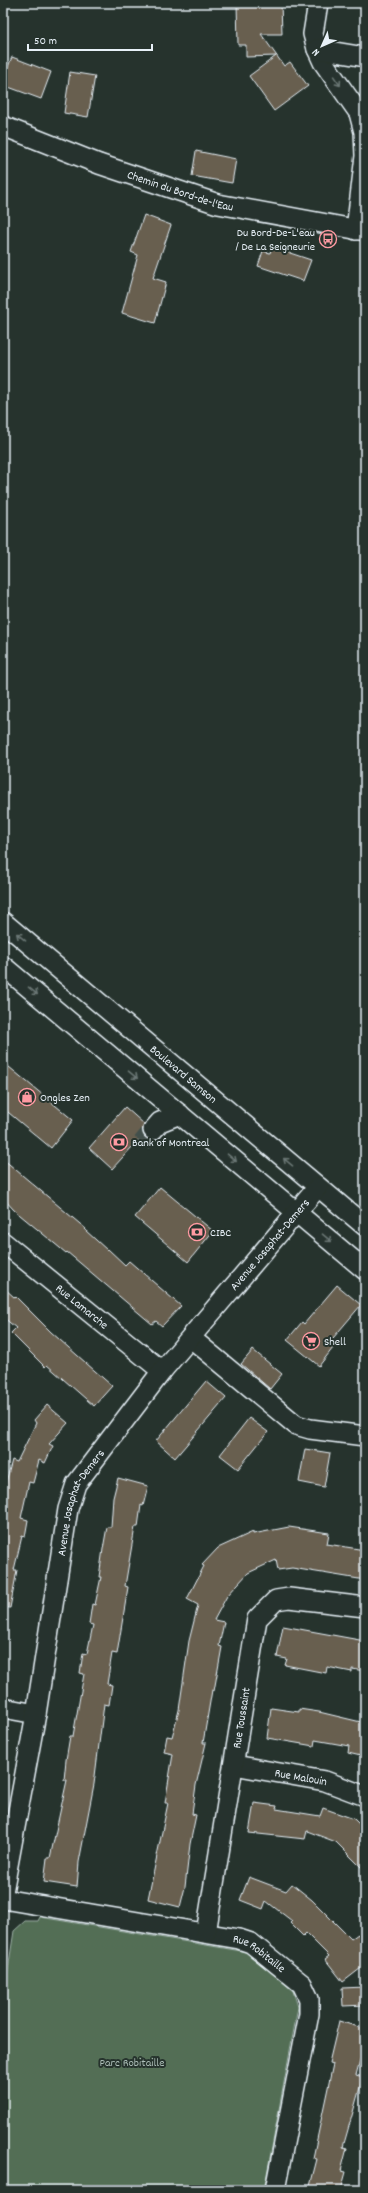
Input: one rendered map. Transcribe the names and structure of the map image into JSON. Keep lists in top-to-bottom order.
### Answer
{
  "streets": {
    "street": [
      "Chemin du Bord-de-l'Eau",
      "Boulevard Samson",
      "Avenue Josaphat-Demers",
      "Rue Lamarche",
      "Rue Toussaint",
      "Rue Malouin",
      "Rue Robitaille"
    ]
  },
  "crossings": [
    ["Boulevard Samson", "Avenue Josaphat-Demers"],
    ["Avenue Josaphat-Demers", "Rue Lamarche"],
    ["Rue Toussaint", "Rue Malouin"],
    ["Rue Toussaint", "Rue Robitaille"]
  ],
  "parks": ["Parc Robitaille"],
  "places": {
    "bus stop": ["Du Bord-De-L'eau / De La Seigneurie"],
    "shop": ["Ongles Zen"],
    "bank": ["Bank of Montreal", "CIBC"],
    "supermarket": ["Shell"]
  },
  "scale_bar": "50 m",
  "north": "bottom left"
}
